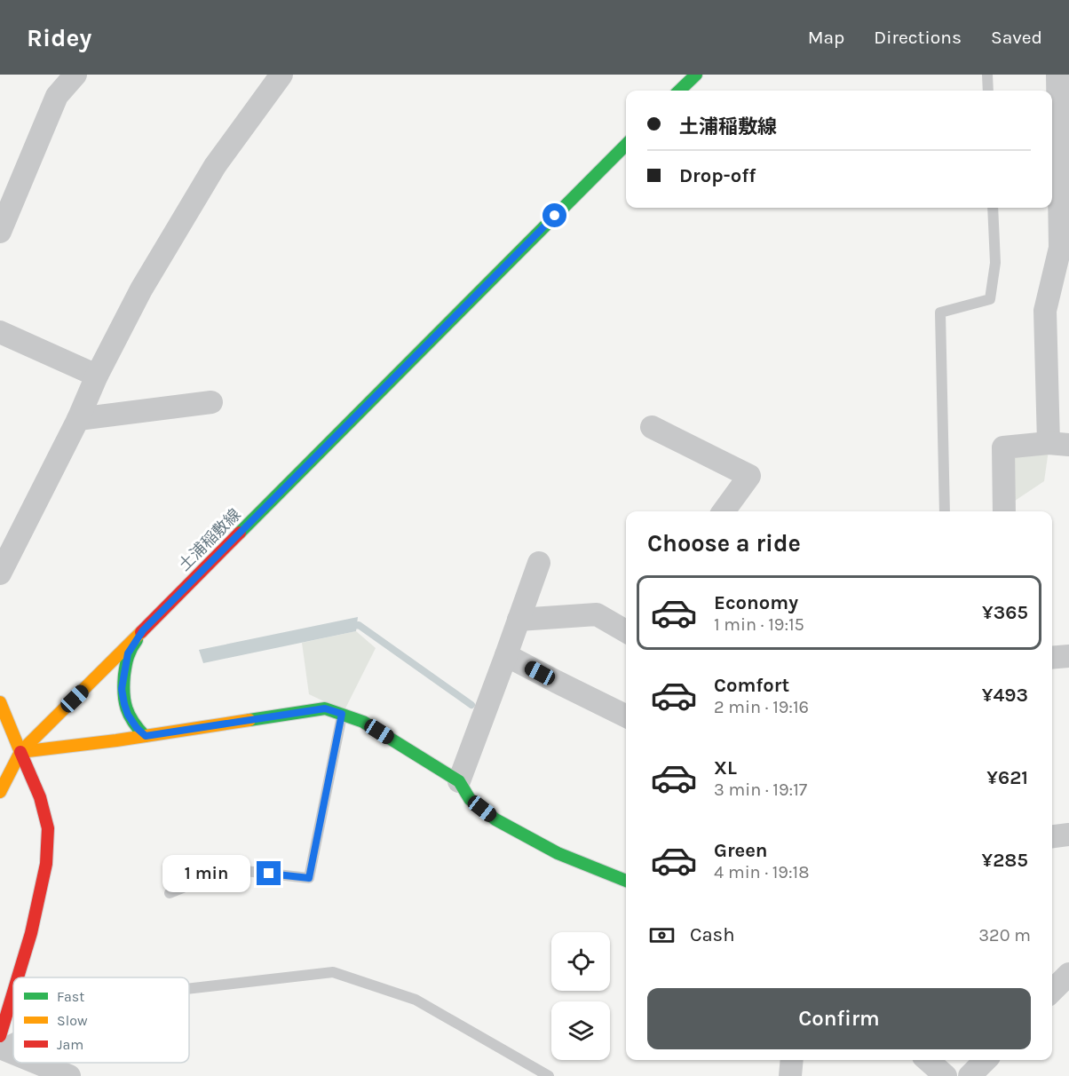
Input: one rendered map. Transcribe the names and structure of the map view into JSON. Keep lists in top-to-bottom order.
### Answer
{
  "streets": {
    "main road": ["土浦稲敷線"]
  },
  "legend": ["Fast", "Slow", "Jam"],
  "page": {
    "header": "Ridey",
    "nav": ["Map", "Directions", "Saved"],
    "banner": ["土浦稲敷線", "Drop-off"],
    "heading": "Choose a ride",
    "list": [
      {
        "name": "Economy",
        "note": "1 min · 19:15",
        "value": "¥365"
      },
      {
        "name": "Comfort",
        "note": "2 min · 19:16",
        "value": "¥493"
      },
      {
        "name": "XL",
        "note": "3 min · 19:17",
        "value": "¥621"
      },
      {
        "name": "Green",
        "note": "4 min · 19:18",
        "value": "¥285"
      }
    ],
    "bubble": "1 min",
    "pay": ["Cash", "320 m"],
    "buttons": "Confirm"
  }
}
